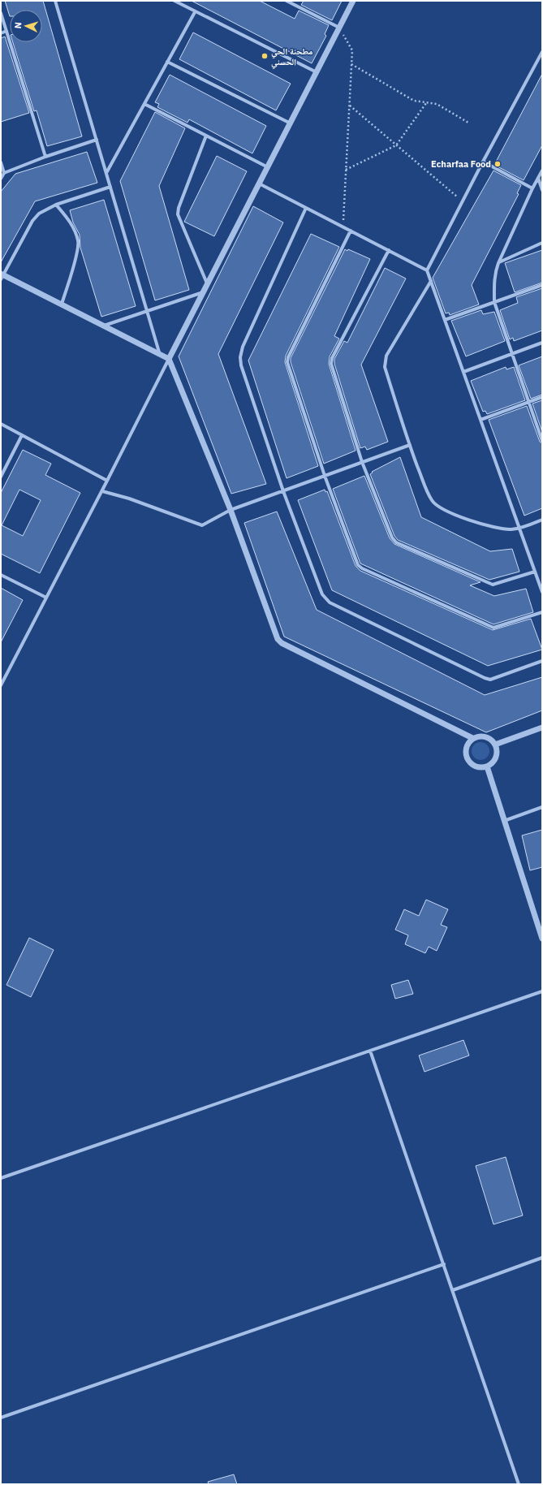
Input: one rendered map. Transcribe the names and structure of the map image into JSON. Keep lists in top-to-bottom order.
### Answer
{
  "places": ["مطحنة الحي الحسني", "Echarfaa Food"],
  "north": "left"
}
